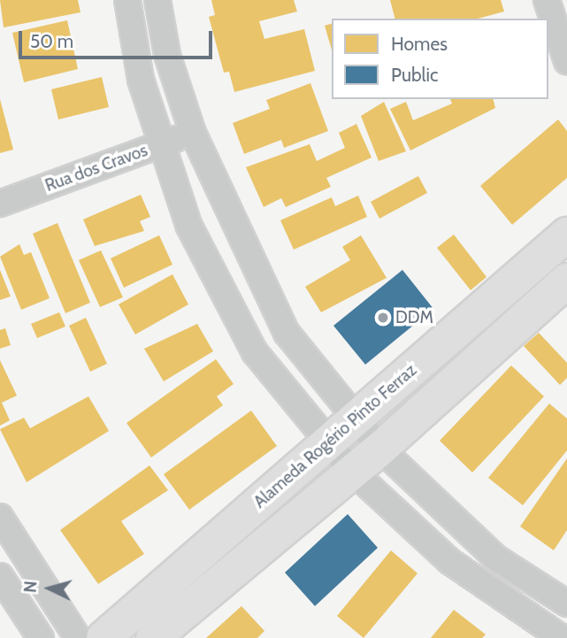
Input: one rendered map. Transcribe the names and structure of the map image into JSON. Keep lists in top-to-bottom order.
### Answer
{
  "streets": {
    "street": ["Rua dos Cravos", "Alameda Rogério Pinto Ferraz"]
  },
  "places": ["DDM"],
  "legend": ["Homes", "Public"],
  "scale_bar": "50 m",
  "north": "left"
}
